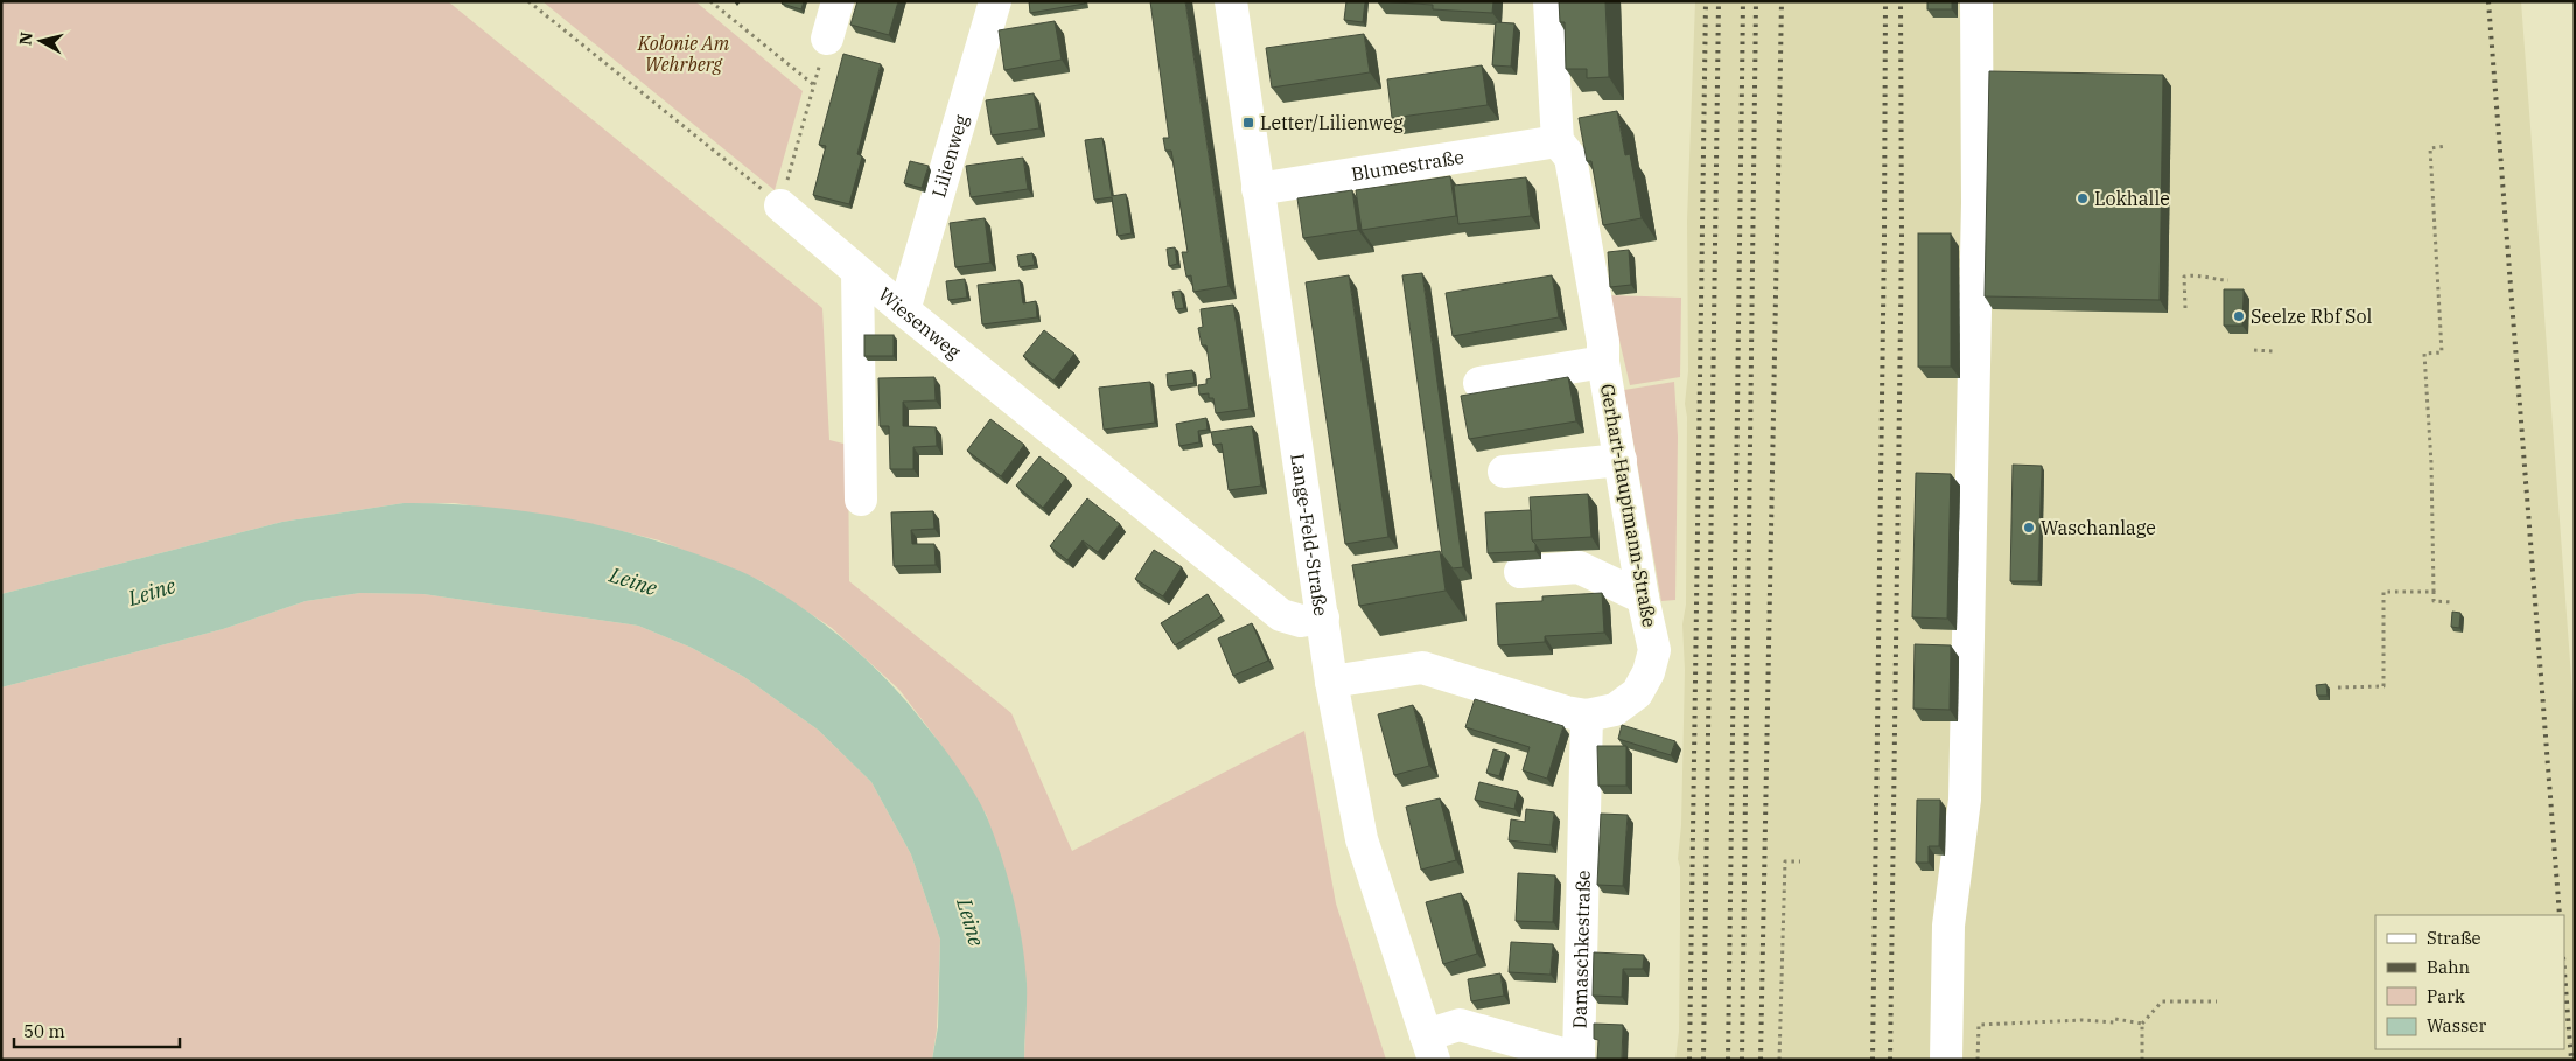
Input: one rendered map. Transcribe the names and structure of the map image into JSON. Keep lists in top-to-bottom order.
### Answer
{
  "streets": {
    "street": [
      "Lilienweg",
      "Blumestraße",
      "Wiesenweg",
      "Gerhart-Hauptmann-Straße",
      "Lange-Feld-Straße",
      "Damaschkestraße"
    ]
  },
  "crossings": [
    ["Lilienweg", "Wiesenweg"],
    ["Blumestraße", "Gerhart-Hauptmann-Straße"],
    ["Blumestraße", "Lange-Feld-Straße"],
    ["Wiesenweg", "Lange-Feld-Straße"],
    ["Gerhart-Hauptmann-Straße", "Lange-Feld-Straße"],
    ["Gerhart-Hauptmann-Straße", "Damaschkestraße"],
    ["Lange-Feld-Straße", "Damaschkestraße"]
  ],
  "water": ["Leine"],
  "parks": ["Kolonie Am Wehrberg"],
  "places": {
    "transit": ["Letter/Lilienweg"],
    "other": ["Lokhalle", "Seelze Rbf Sol", "Waschanlage"]
  },
  "legend": [
    "Straße",
    "Bahn",
    "Park",
    "Wasser"
  ],
  "scale_bar": "50 m",
  "north": "left"
}
